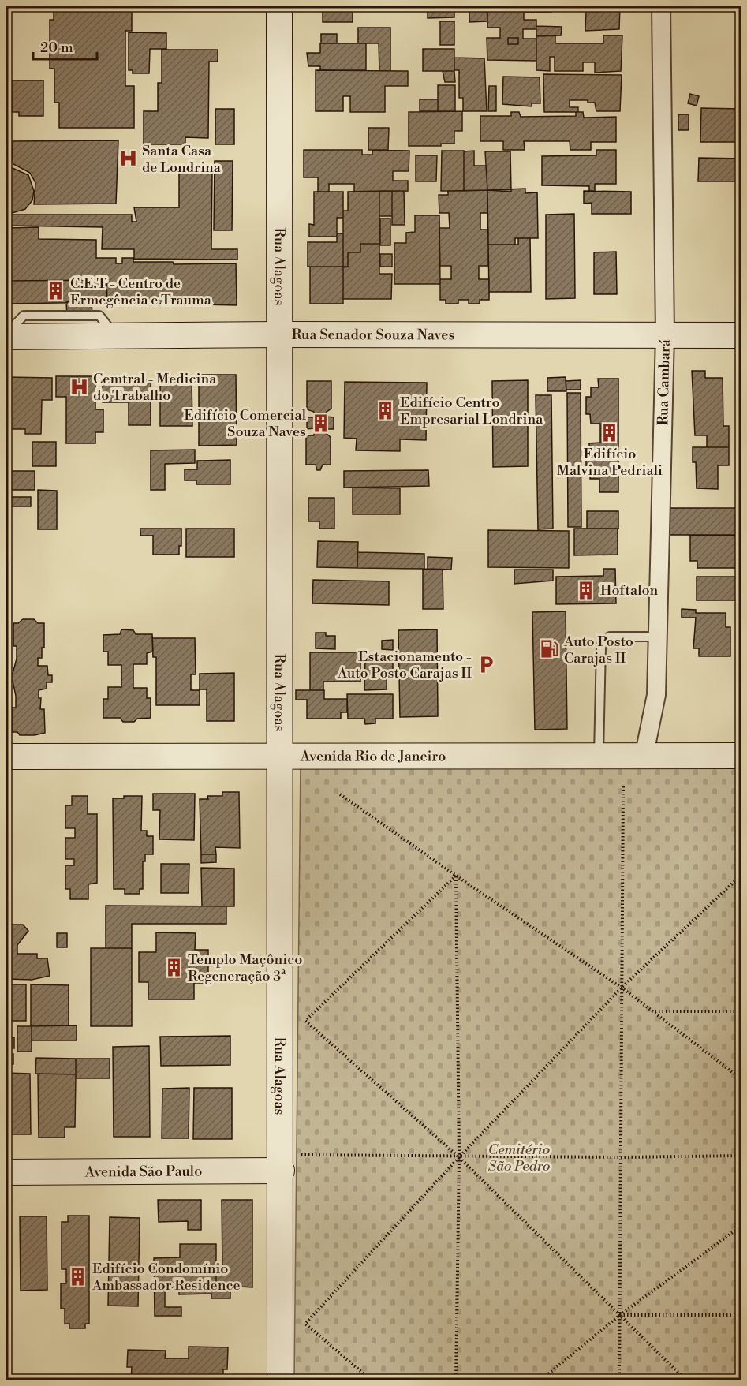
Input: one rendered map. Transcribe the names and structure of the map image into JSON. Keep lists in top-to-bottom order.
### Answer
{
  "streets": {
    "street": [
      "Rua Alagoas",
      "Rua Senador Souza Naves",
      "Rua Cambará",
      "Avenida Rio de Janeiro",
      "Avenida São Paulo"
    ]
  },
  "crossings": [
    ["Rua Alagoas", "Rua Senador Souza Naves"],
    ["Rua Alagoas", "Avenida Rio de Janeiro"],
    ["Rua Alagoas", "Avenida São Paulo"],
    ["Rua Senador Souza Naves", "Rua Cambará"],
    ["Rua Cambará", "Avenida Rio de Janeiro"]
  ],
  "parks": ["Cemitério São Pedro"],
  "places": {
    "hospital": ["Santa Casa de Londrina", "Cemtral - Medicina do Trabalho"],
    "building": [
      "C.E.T - Centro de Ermegência e Trauma",
      "Edifício Centro Empresarial Londrina",
      "Edifício Comercial Souza Naves",
      "Edifício Malvina Pedriali",
      "Hoftalon",
      "Templo Maçônico Regeneração 3ª",
      "Edifício Condomínio Ambassador Residence"
    ],
    "fuel station": ["Auto Posto Carajas II"],
    "parking": ["Estacionamento - Auto Posto Carajas II"]
  },
  "scale_bar": "20 m"
}
